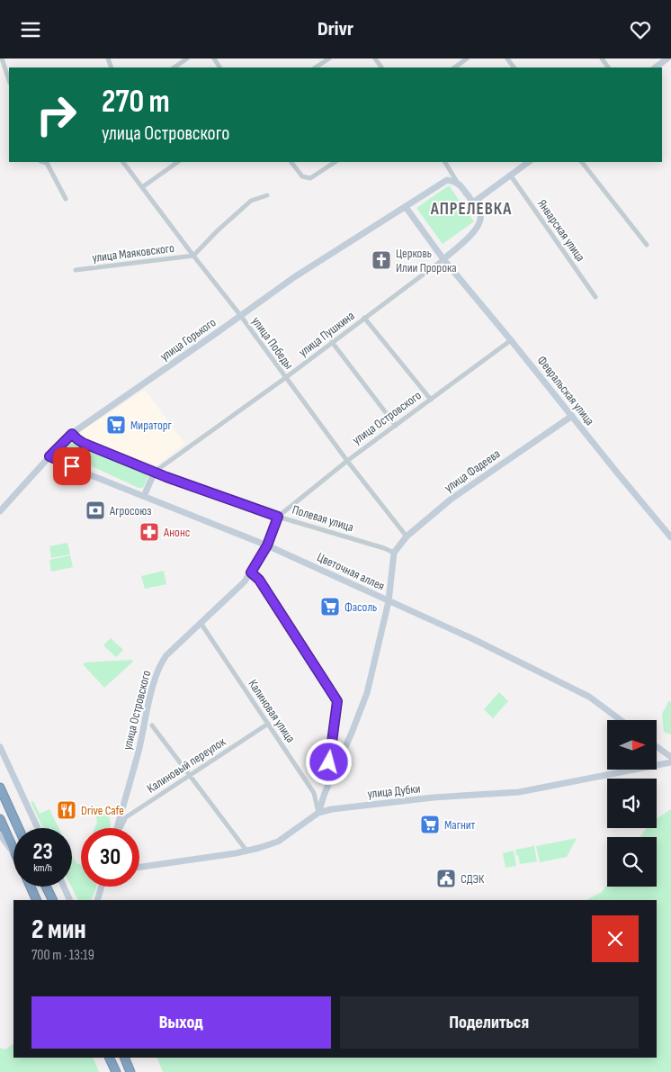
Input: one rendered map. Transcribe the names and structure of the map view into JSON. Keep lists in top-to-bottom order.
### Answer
{
  "streets": {
    "street": [
      "Январская улица",
      "улица Маяковского",
      "улица Пушкина",
      "улица Горького",
      "улица Победы",
      "Февральская улица",
      "улица Островского",
      "улица Фадеева",
      "Полевая улица",
      "Цветочная аллея",
      "Калиновая улица",
      "Калиновый переулок",
      "улица Дубки"
    ]
  },
  "crossings": [
    ["улица Маяковского", "улица Победы"],
    ["улица Пушкина", "улица Победы"],
    ["улица Пушкина", "Февральская улица"],
    ["улица Пушкина", "Полевая улица"],
    ["улица Горького", "улица Победы"],
    ["улица Горького", "Февральская улица"],
    ["улица Горького", "Полевая улица"],
    ["улица Горького", "Цветочная аллея"],
    ["улица Победы", "улица Островского"],
    ["улица Победы", "улица Фадеева"],
    ["Февральская улица", "улица Островского"],
    ["Февральская улица", "улица Фадеева"],
    ["улица Островского", "Полевая улица"],
    ["улица Островского", "Цветочная аллея"],
    ["улица Островского", "Калиновая улица"],
    ["улица Фадеева", "Полевая улица"],
    ["Калиновая улица", "Калиновый переулок"],
    ["Калиновая улица", "улица Дубки"]
  ],
  "districts": ["АПРЕЛЕВКА"],
  "places": {
    "church": ["Церковь Илии Пророка"],
    "supermarket": ["Мираторг", "Фасоль", "Магнит"],
    "bank": ["Агросоюз"],
    "pharmacy": ["Анонс"],
    "restaurant": ["Drive Cafe"],
    "public building": ["СДЭК"]
  },
  "north": "right",
  "page": {
    "header": "Drivr",
    "turn": ["270 m", "улица Островского"],
    "speed": "23 km/h",
    "limit": "30",
    "heading": ["2 мин", "700 m · 13:19"],
    "buttons": ["Выход", "Поделиться"]
  }
}
